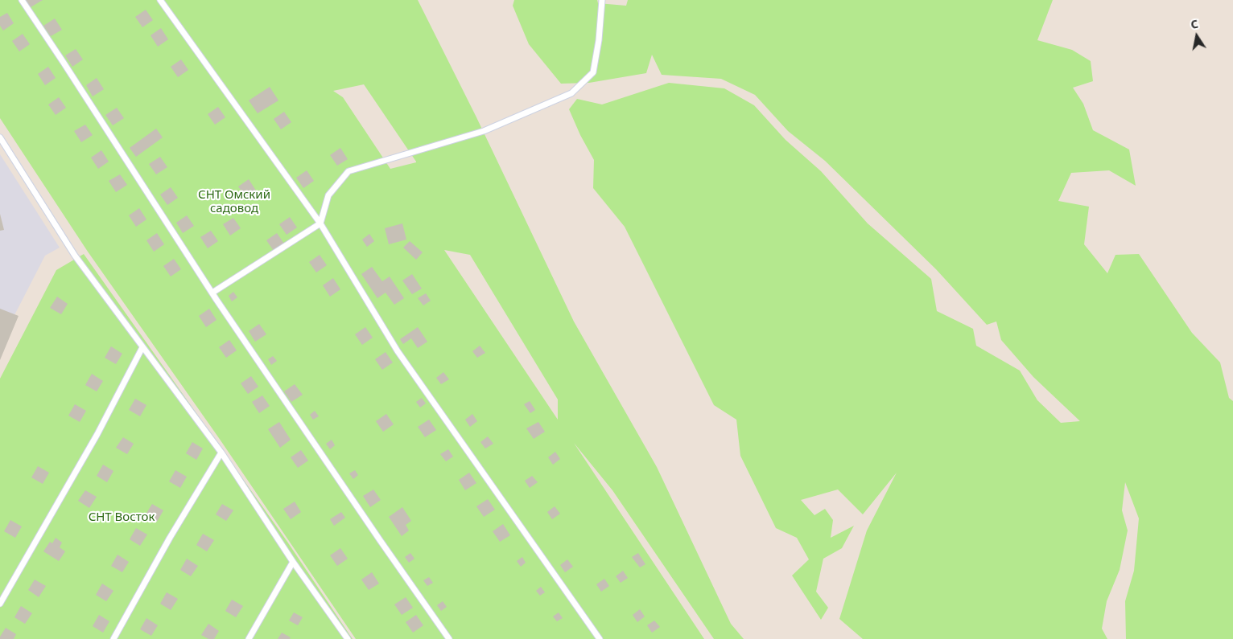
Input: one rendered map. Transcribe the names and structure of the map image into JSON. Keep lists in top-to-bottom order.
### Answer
{
  "parks": ["СНТ Омский садовод", "СНТ Восток"],
  "north": "top"
}
